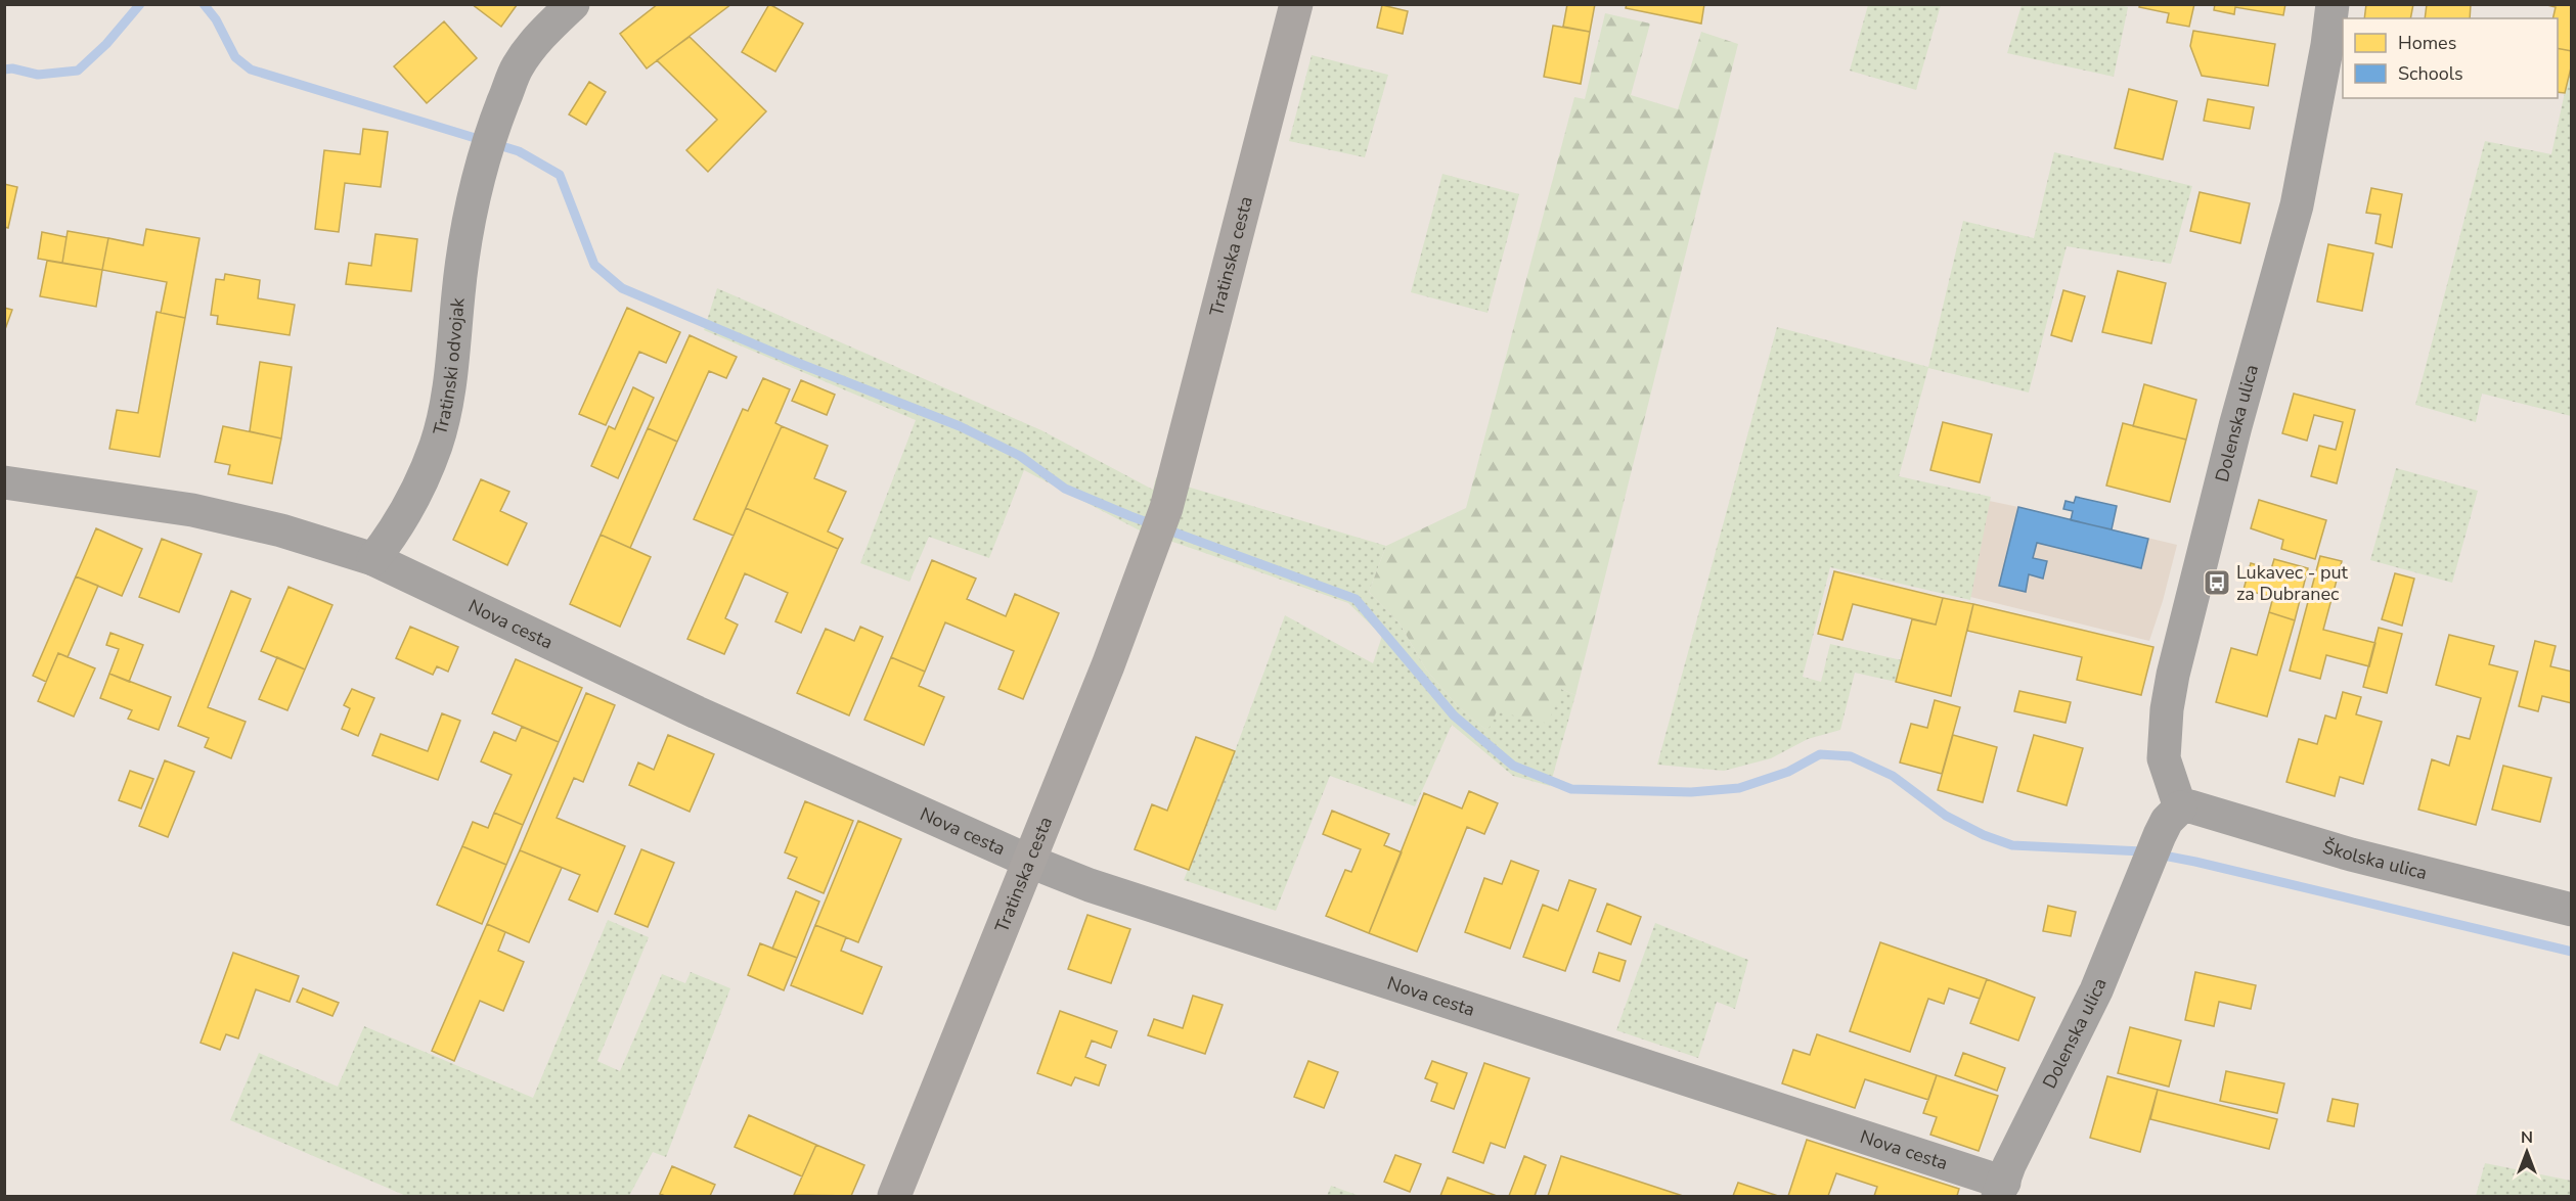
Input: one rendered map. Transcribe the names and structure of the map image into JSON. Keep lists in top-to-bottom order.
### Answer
{
  "streets": {
    "main road": ["Tratinska cesta"],
    "street": [
      "Tratinski odvojak",
      "Dolenska ulica",
      "Nova cesta",
      "Školska ulica"
    ]
  },
  "crossings": [
    ["Tratinska cesta", "Nova cesta"],
    ["Tratinski odvojak", "Nova cesta"],
    ["Dolenska ulica", "Nova cesta"],
    ["Dolenska ulica", "Školska ulica"]
  ],
  "places": {
    "bus stop": ["Lukavec - put za Dubranec"]
  },
  "legend": ["Homes", "Schools"],
  "north": "top"
}
